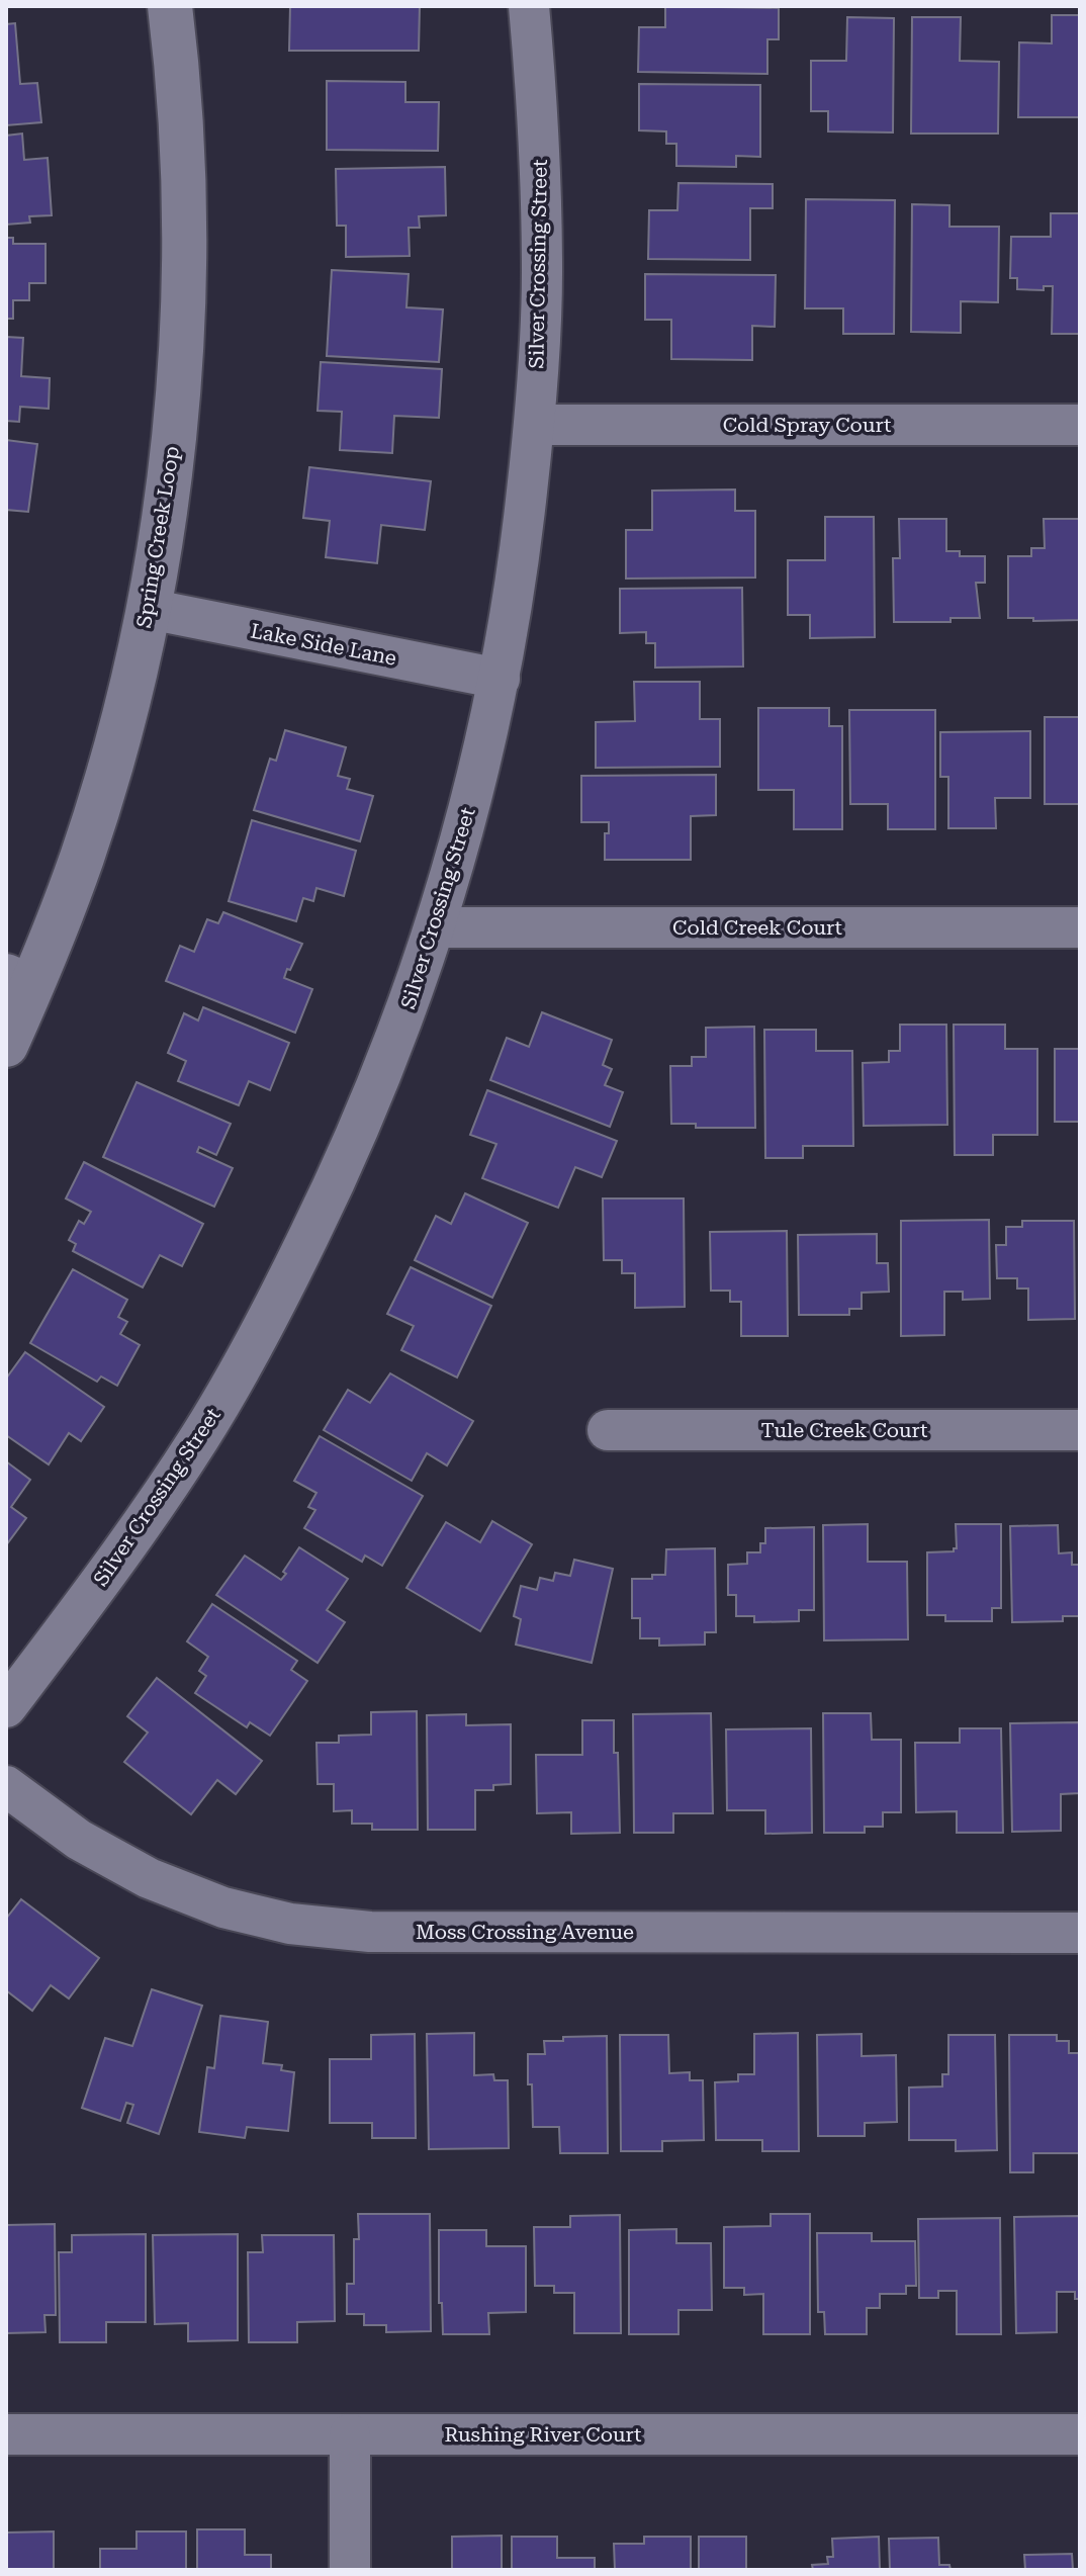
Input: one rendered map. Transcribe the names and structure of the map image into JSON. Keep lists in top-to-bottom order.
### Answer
{
  "streets": {
    "street": [
      "Silver Crossing Street",
      "Cold Spray Court",
      "Spring Creek Loop",
      "Lake Side Lane",
      "Cold Creek Court",
      "Tule Creek Court",
      "Moss Crossing Avenue",
      "Rushing River Court"
    ]
  },
  "crossings": [
    ["Silver Crossing Street", "Cold Spray Court"],
    ["Silver Crossing Street", "Lake Side Lane"],
    ["Silver Crossing Street", "Cold Creek Court"],
    ["Spring Creek Loop", "Lake Side Lane"]
  ]
}
